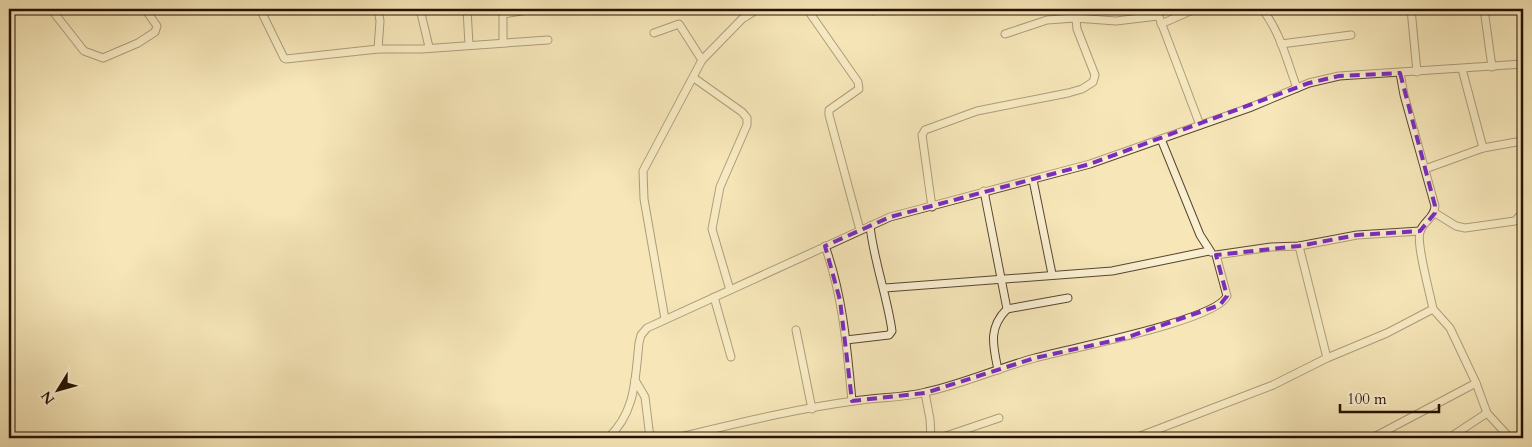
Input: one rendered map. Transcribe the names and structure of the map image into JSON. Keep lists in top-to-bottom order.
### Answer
{
  "scale_bar": "100 m",
  "north": "bottom left"
}
